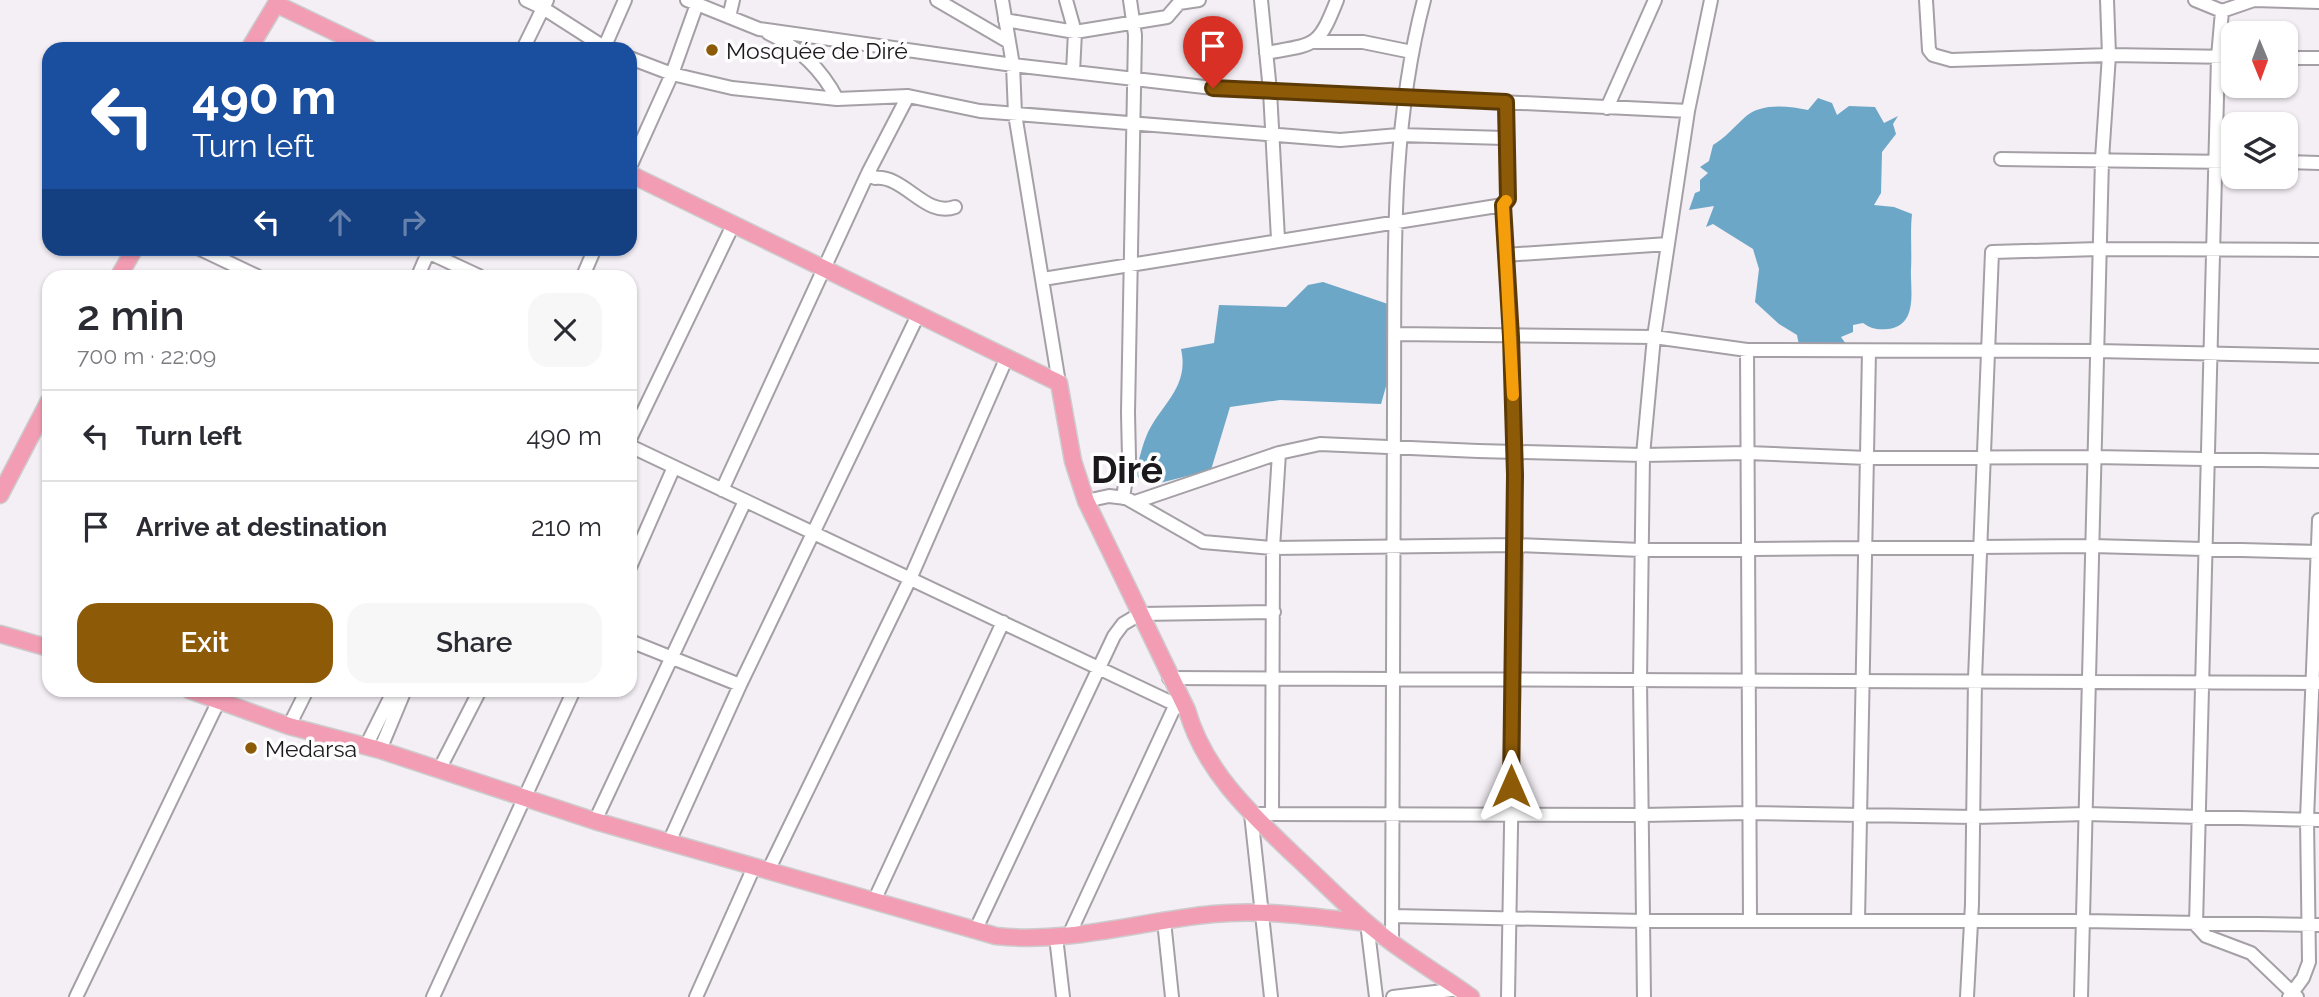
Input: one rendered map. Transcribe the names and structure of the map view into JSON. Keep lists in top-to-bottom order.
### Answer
{
  "districts": ["Diré"],
  "places": ["Mosquée de Diré", "Medarsa"],
  "north": "bottom",
  "page": {
    "turn": ["490 m", "Turn left"],
    "heading": ["2 min", "700 m · 22:09"],
    "list": [
      {
        "name": "Turn left",
        "value": "490 m"
      },
      {
        "name": "Arrive at destination",
        "value": "210 m"
      }
    ],
    "buttons": ["Exit", "Share"]
  }
}
